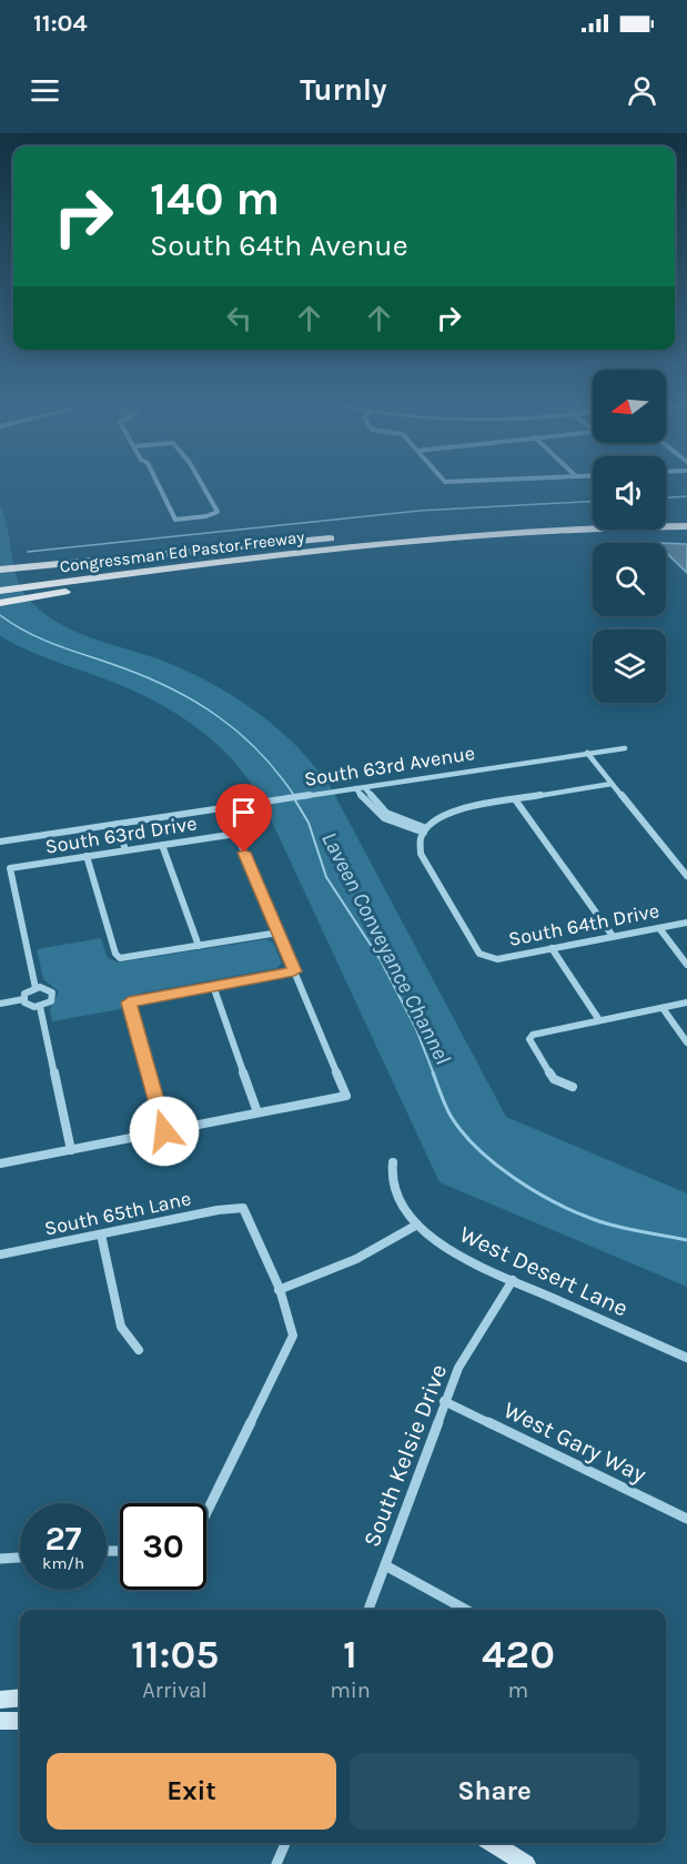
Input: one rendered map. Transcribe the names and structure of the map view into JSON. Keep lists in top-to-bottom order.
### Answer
{
  "streets": {
    "highway": ["Congressman Ed Pastor Freeway"],
    "street": [
      "South 63rd Avenue",
      "South 63rd Drive",
      "South 64th Drive",
      "South 65th Lane",
      "West Desert Lane",
      "West Gary Way",
      "South Kelsie Drive"
    ]
  },
  "crossings": [
    ["West Desert Lane", "South Kelsie Drive"],
    ["West Gary Way", "South Kelsie Drive"]
  ],
  "water": ["Laveen Conveyance Channel"],
  "north": "left",
  "page": {
    "status": "11:04",
    "header": "Turnly",
    "turn": ["140 m", "South 64th Avenue"],
    "speed": "27 km/h",
    "limit": "30",
    "eta": [
      "11:05",
      "Arrival",
      "1",
      "min",
      "420",
      "m"
    ],
    "buttons": ["Exit", "Share"]
  }
}
